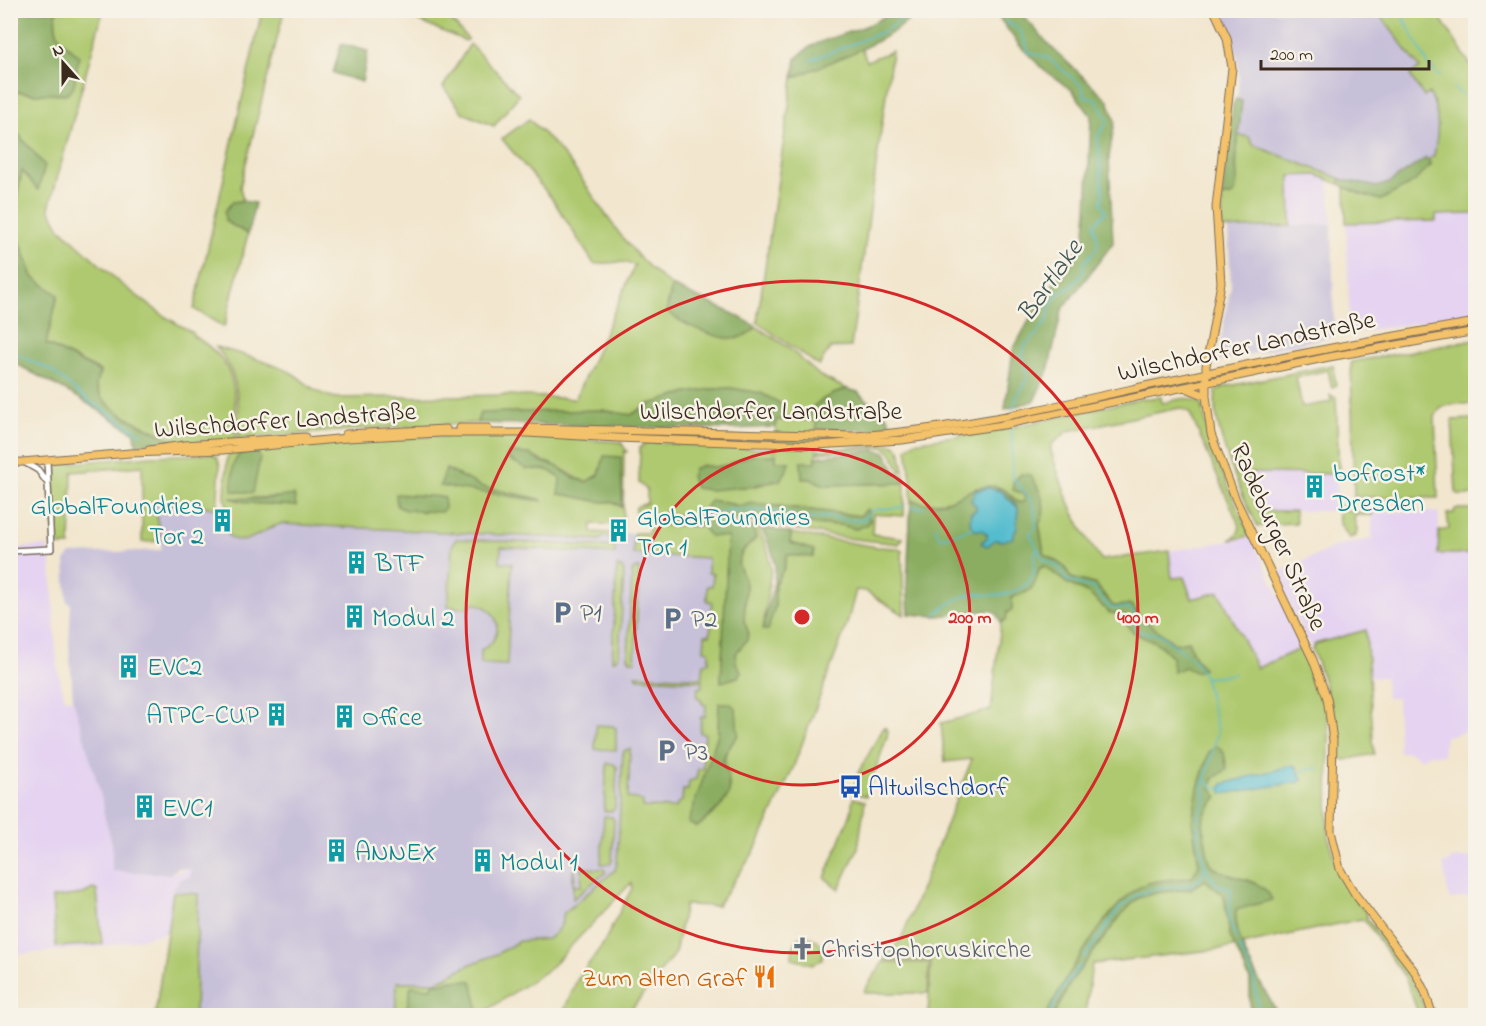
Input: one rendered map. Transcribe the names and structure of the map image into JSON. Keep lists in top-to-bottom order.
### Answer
{
  "streets": {
    "main road": ["Wilschdorfer Landstraße", "Radeburger Straße"]
  },
  "crossings": [
    ["Wilschdorfer Landstraße", "Radeburger Straße"]
  ],
  "water": ["Bartlake"],
  "places": {
    "building": [
      "bofrost* Dresden",
      "GlobalFoundries Tor 2",
      "GlobalFoundries Tor 1",
      "BTF",
      "Modul 2",
      "EVC2",
      "ATPC-CUP",
      "Office",
      "EVC1",
      "ANNEX",
      "Modul 1"
    ],
    "parking": ["P1", "P2", "P3"],
    "bus stop": ["Altwilschdorf"],
    "church": ["Christophoruskirche"],
    "restaurant": ["Zum alten Graf"]
  },
  "scale_bar": "200 m",
  "north": "top",
  "rings": ["200 m", "400 m"]
}
